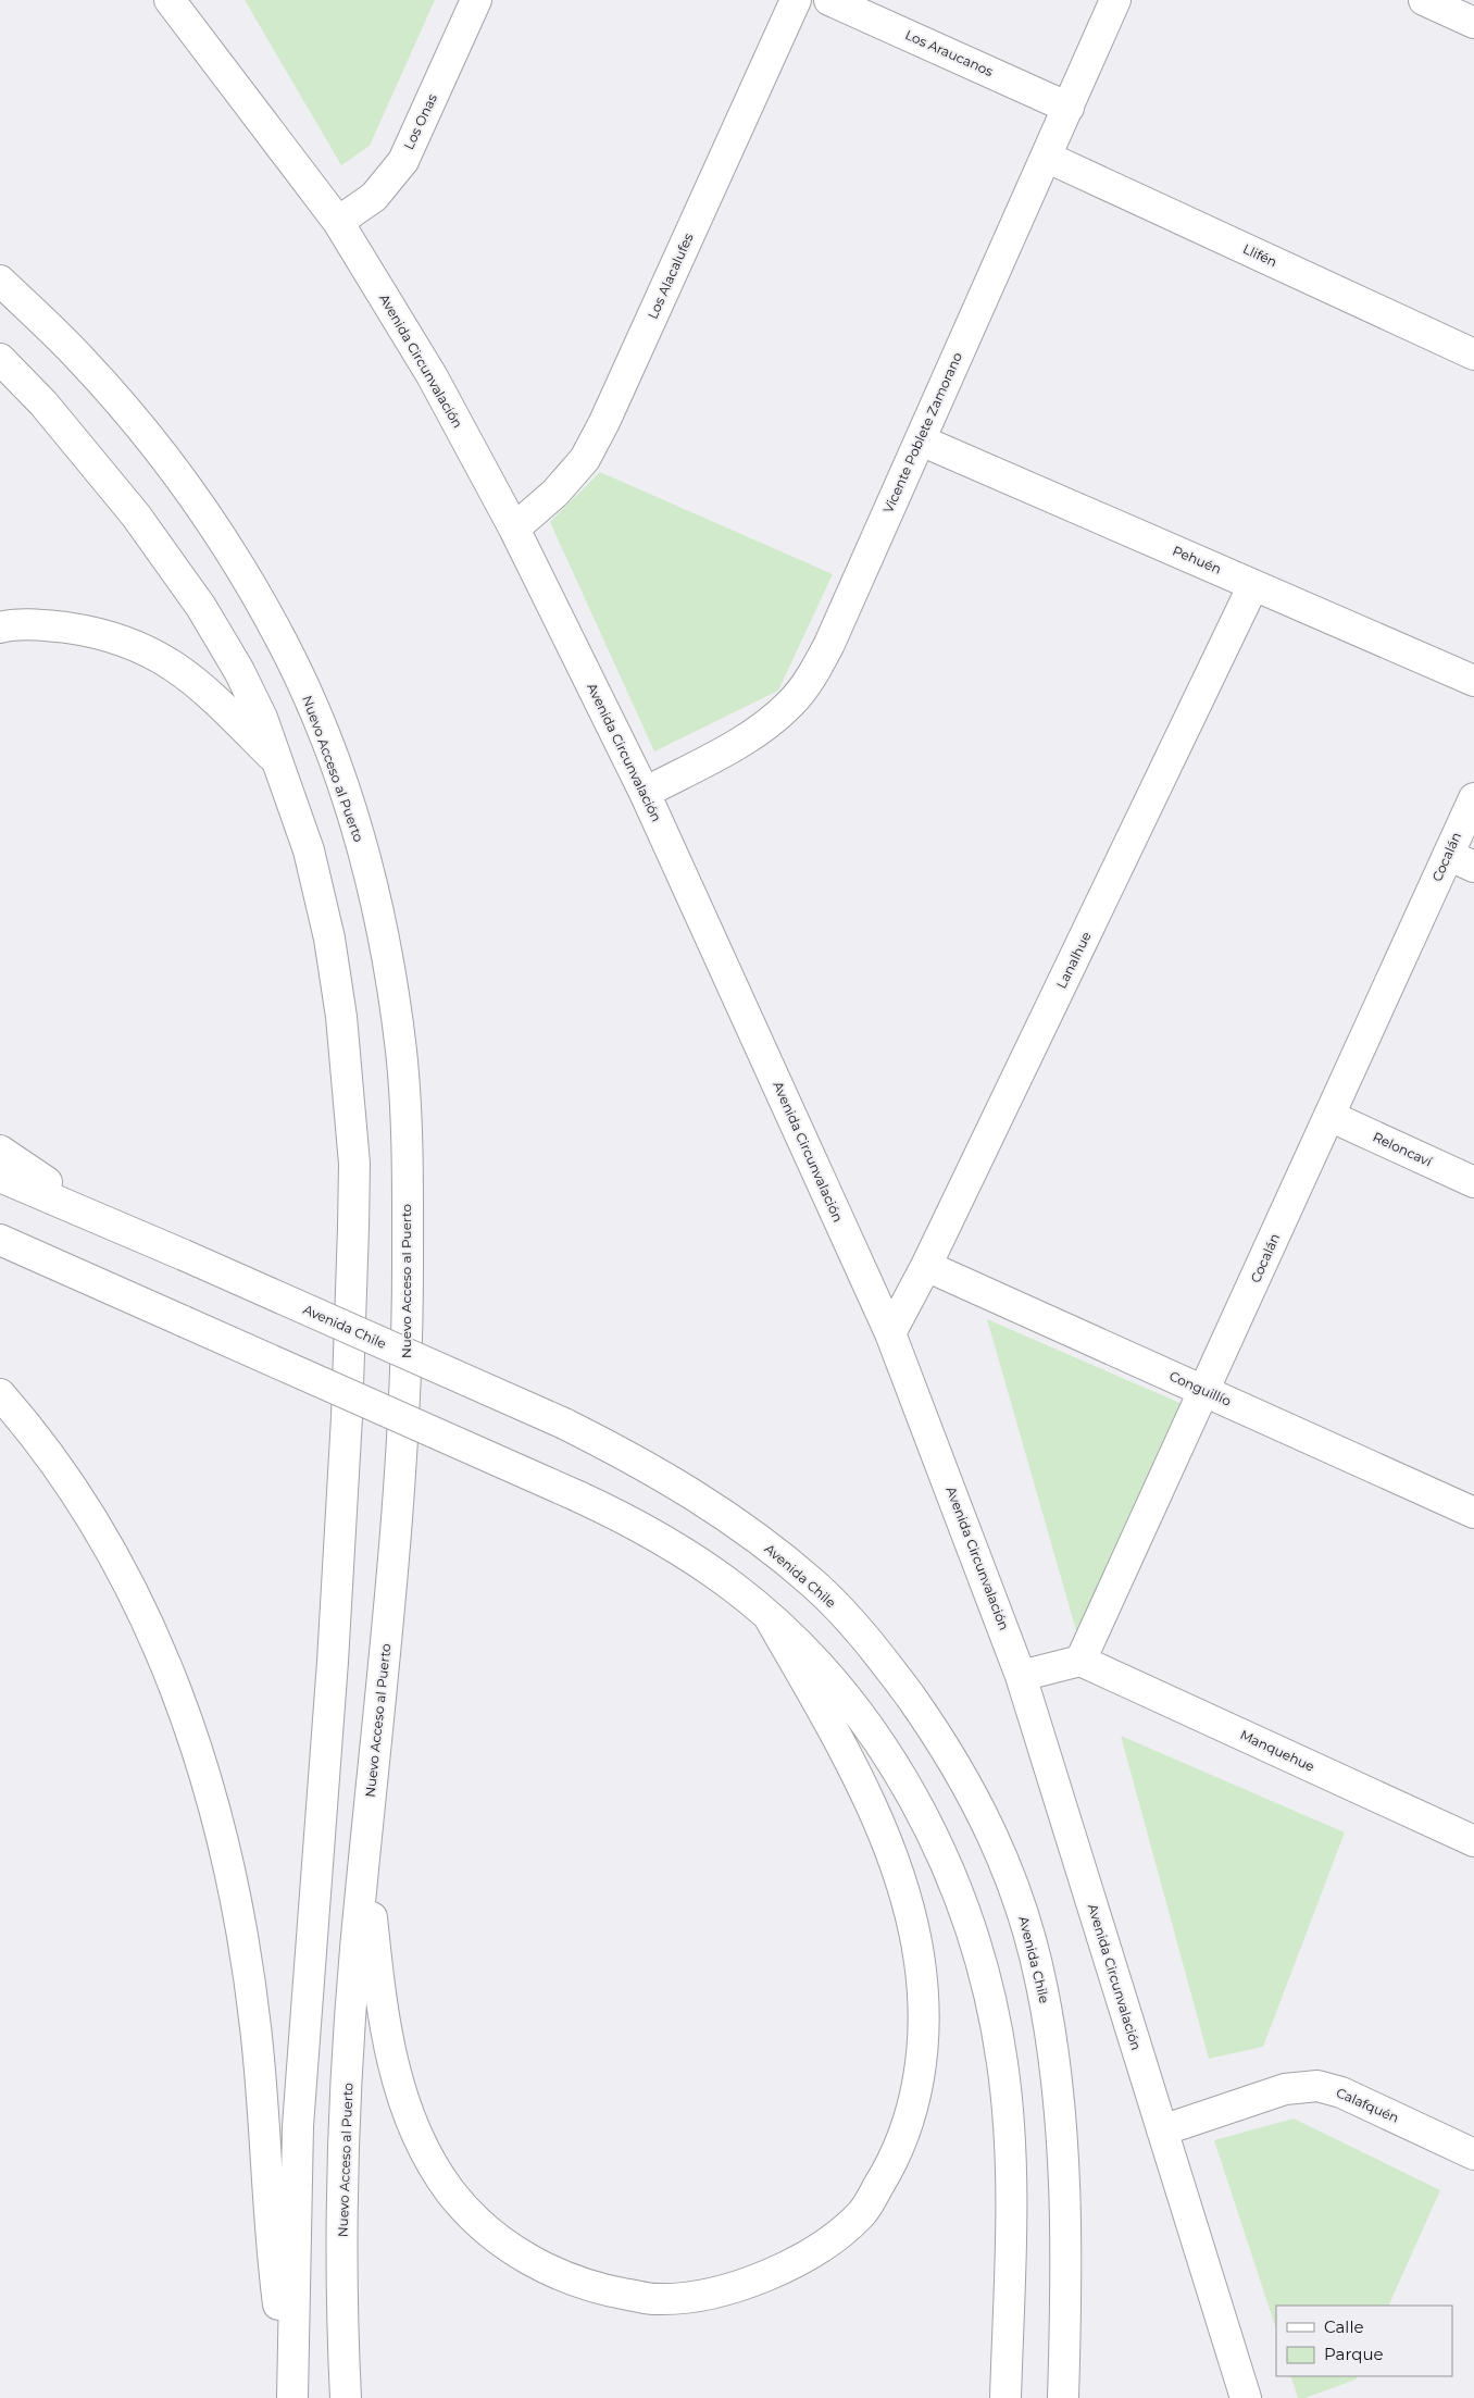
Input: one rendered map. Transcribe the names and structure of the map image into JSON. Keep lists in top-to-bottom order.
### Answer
{
  "streets": {
    "main road": [
      "Los Araucanos",
      "Los Onas",
      "Llifén",
      "Los Alacalufes",
      "Avenida Circunvalación",
      "Vicente Poblete Zamorano",
      "Pehuén",
      "Nuevo Acceso al Puerto",
      "Cocalán",
      "Lanalhue",
      "Reloncaví",
      "Avenida Chile",
      "Conguillío",
      "Manquehue",
      "Calafquén"
    ]
  },
  "crossings": [
    ["Los Araucanos", "Vicente Poblete Zamorano"],
    ["Los Onas", "Avenida Circunvalación"],
    ["Llifén", "Vicente Poblete Zamorano"],
    ["Los Alacalufes", "Avenida Circunvalación"],
    ["Avenida Circunvalación", "Vicente Poblete Zamorano"],
    ["Avenida Circunvalación", "Lanalhue"],
    ["Avenida Circunvalación", "Calafquén"],
    ["Vicente Poblete Zamorano", "Pehuén"],
    ["Pehuén", "Lanalhue"],
    ["Cocalán", "Reloncaví"],
    ["Cocalán", "Conguillío"],
    ["Cocalán", "Manquehue"],
    ["Lanalhue", "Conguillío"]
  ],
  "legend": ["Calle", "Parque"]
}
